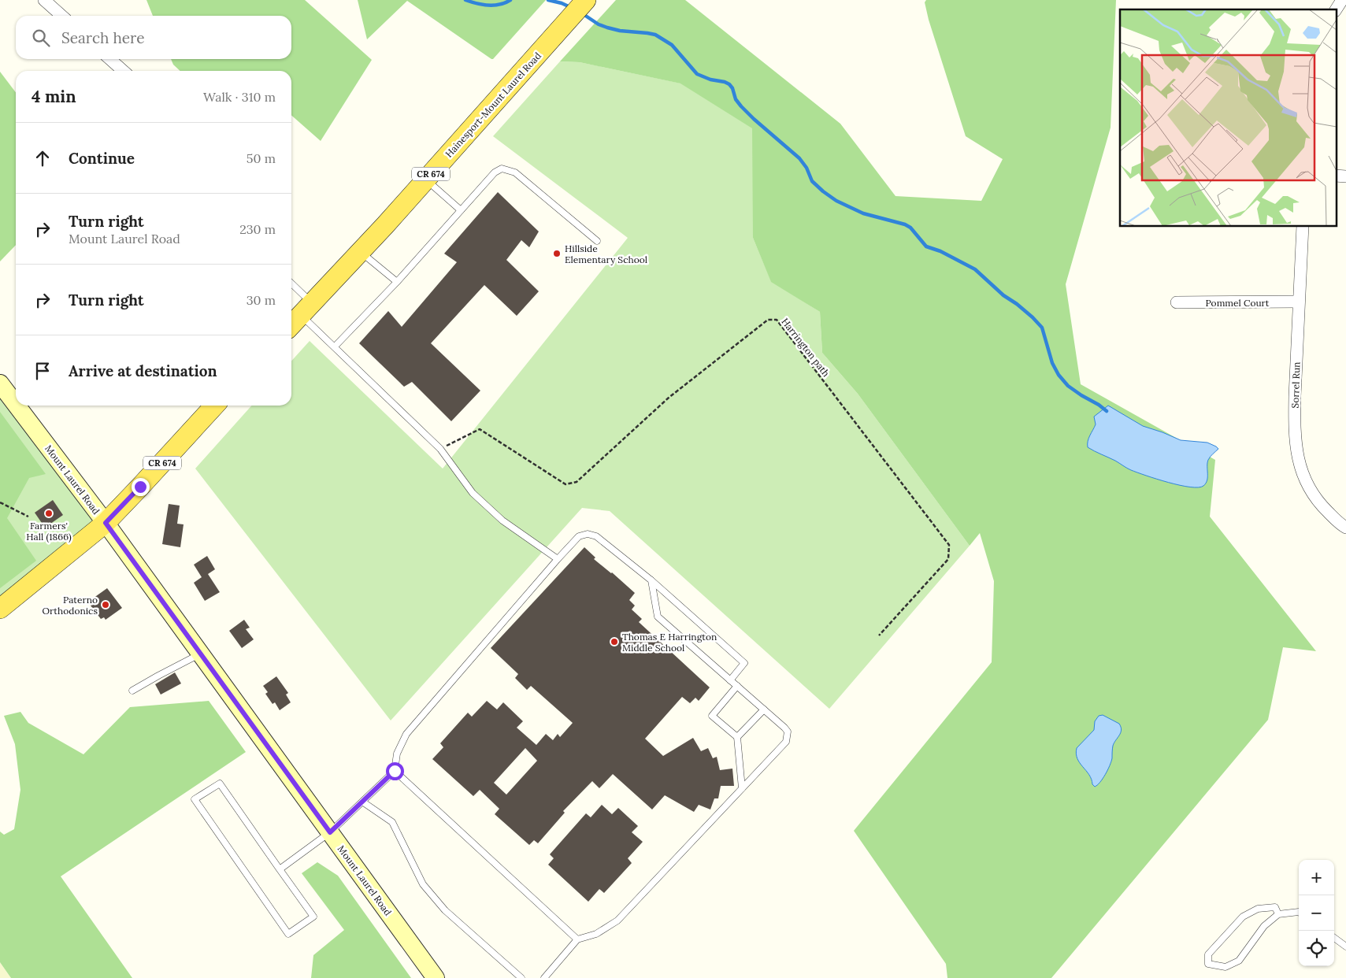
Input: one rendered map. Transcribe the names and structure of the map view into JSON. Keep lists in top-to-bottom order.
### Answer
{
  "streets": {
    "main road": ["Hainesport-Mount Laurel Road", "CR 674", "Mount Laurel Road"],
    "street": ["Pommel Court", "Sorrel Run"],
    "path": ["Harrington path"]
  },
  "crossings": [
    ["CR 674", "Mount Laurel Road"],
    ["Pommel Court", "Sorrel Run"]
  ],
  "places": [
    "Hillside Elementary School",
    "Farmers' Hall (1866)",
    "Paterno Orthodonics",
    "Thomas E Harrington Middle School"
  ],
  "page": {
    "search": "Search here",
    "heading": ["4 min", "Walk · 310 m"],
    "list": [
      ["Continue", "50 m"],
      ["Turn right", "Mount Laurel Road", "230 m"],
      ["Turn right", "30 m"],
      "Arrive at destination"
    ],
    "map_buttons": ["+", "−"]
  }
}
